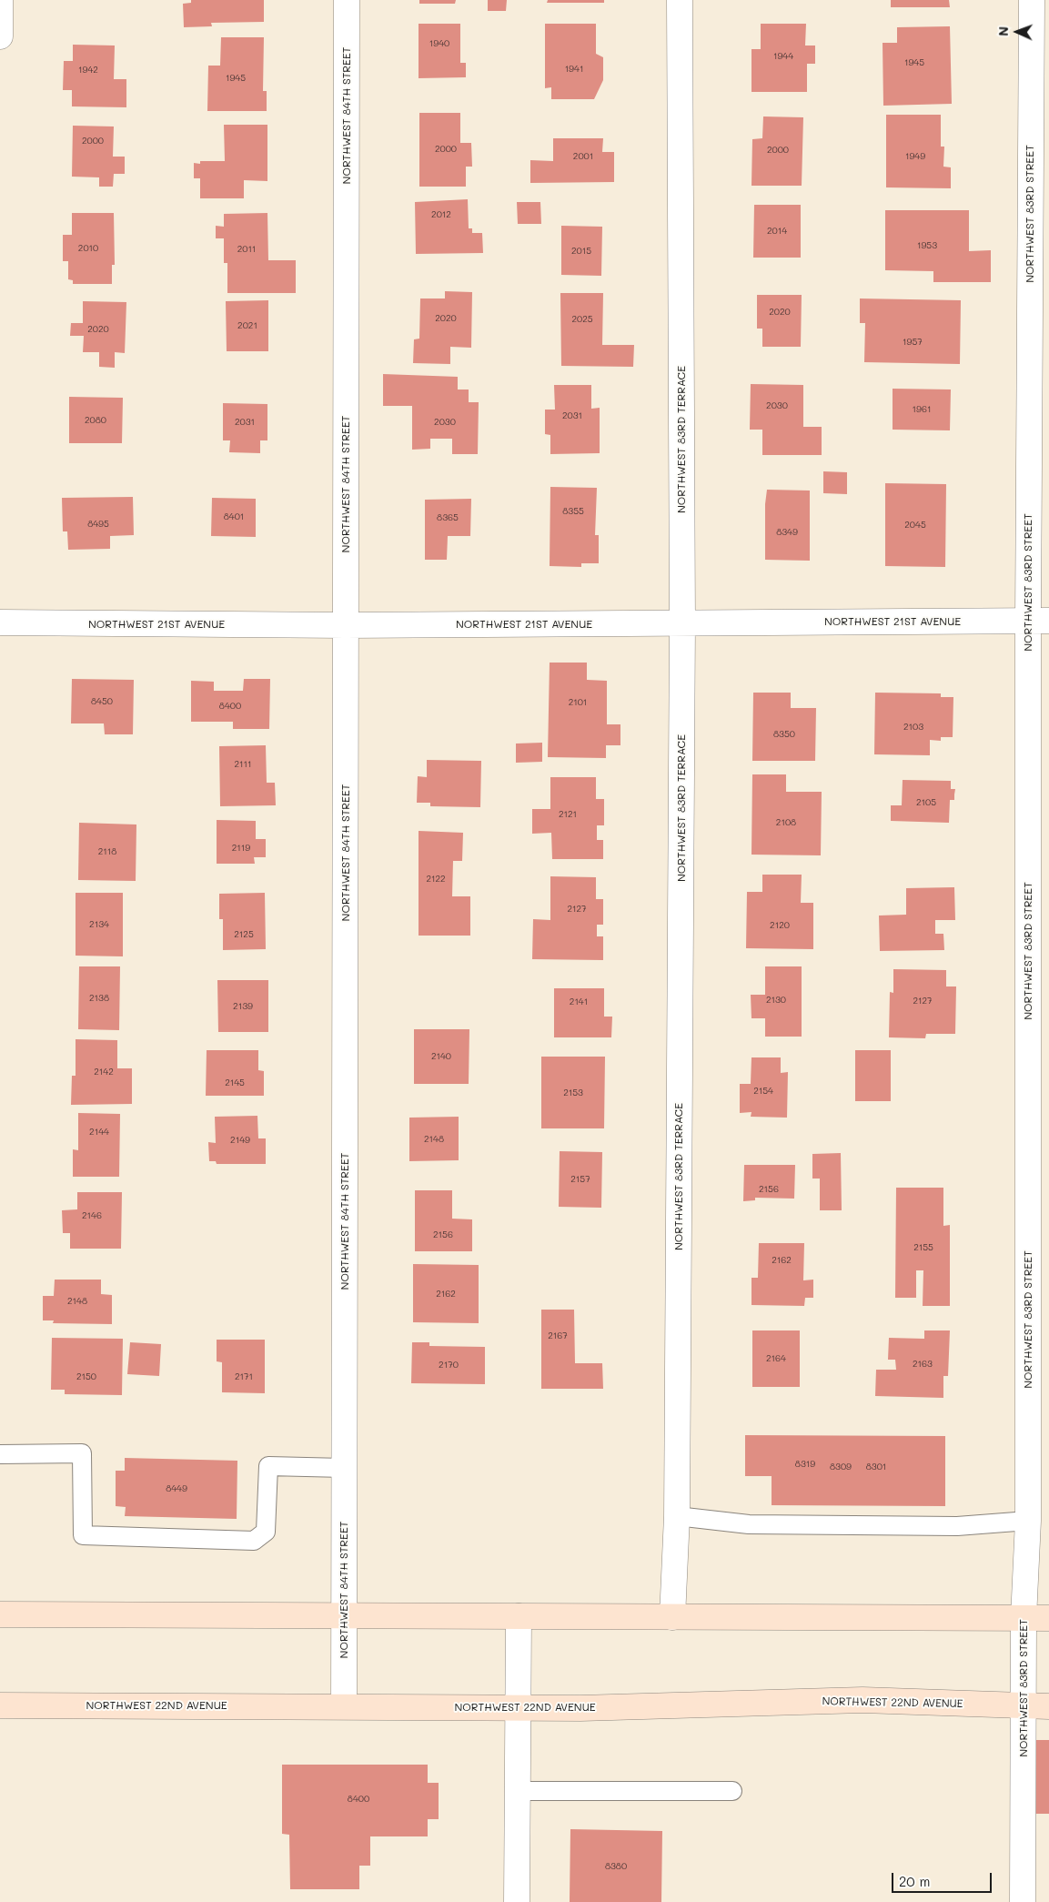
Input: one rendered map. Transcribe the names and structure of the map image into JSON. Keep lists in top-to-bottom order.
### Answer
{
  "streets": {
    "main road": ["NORTHWEST 22ND AVENUE"],
    "street": [
      "NORTHWEST 84TH STREET",
      "NORTHWEST 83RD STREET",
      "NORTHWEST 83RD TERRACE",
      "NORTHWEST 21ST AVENUE"
    ]
  },
  "crossings": [
    ["NORTHWEST 84TH STREET", "NORTHWEST 21ST AVENUE"],
    ["NORTHWEST 84TH STREET", "NORTHWEST 22ND AVENUE"],
    ["NORTHWEST 83RD STREET", "NORTHWEST 21ST AVENUE"],
    ["NORTHWEST 83RD STREET", "NORTHWEST 22ND AVENUE"],
    ["NORTHWEST 83RD TERRACE", "NORTHWEST 21ST AVENUE"]
  ],
  "house_numbers": [
    "1940",
    "1944",
    "1945",
    "1941",
    "1942",
    "1945",
    "2000",
    "2000",
    "2000",
    "2001",
    "1949",
    "2012",
    "2014",
    "1953",
    "2010",
    "2011",
    "2015",
    "2020",
    "2020",
    "2025",
    "2021",
    "2020",
    "1957",
    "2030",
    "1961",
    "2031",
    "2080",
    "2031",
    "2030",
    "8355",
    "8401",
    "8365",
    "8495",
    "2045",
    "8349",
    "8450",
    "2101",
    "8400",
    "2103",
    "8350",
    "2111",
    "2105",
    "2121",
    "2108",
    "2119",
    "2118",
    "2122",
    "2127",
    "2134",
    "2120",
    "2125",
    "2138",
    "2130",
    "2127",
    "2141",
    "2139",
    "2140",
    "2142",
    "2145",
    "2154",
    "2153",
    "2144",
    "2148",
    "2149",
    "2157",
    "2156",
    "2146",
    "2156",
    "2155",
    "2162",
    "2162",
    "2148",
    "2167",
    "2164",
    "2163",
    "2170",
    "2150",
    "2171",
    "8319",
    "8309",
    "8301",
    "8449",
    "8400",
    "8380"
  ],
  "scale_bar": "20 m",
  "north": "left"
}
